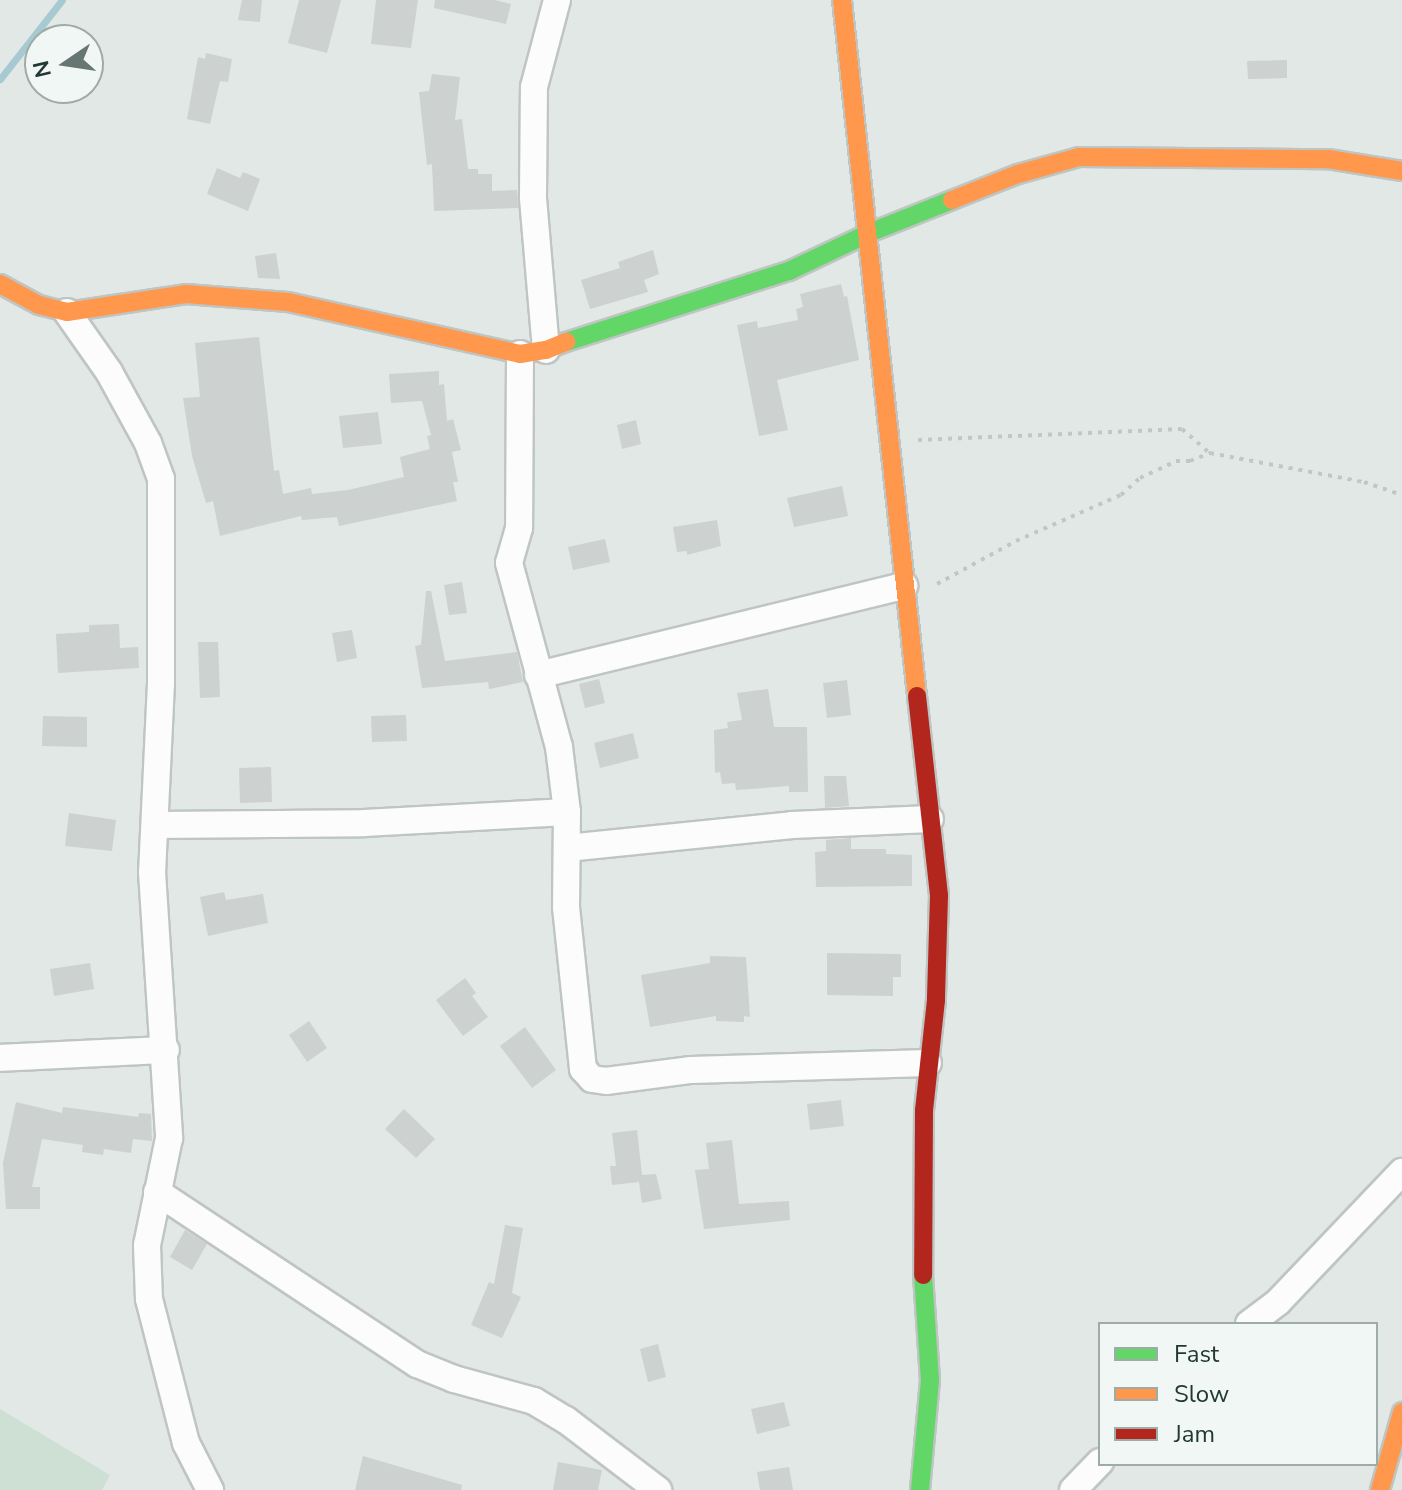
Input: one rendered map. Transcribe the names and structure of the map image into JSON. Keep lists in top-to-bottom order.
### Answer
{
  "legend": ["Fast", "Slow", "Jam"],
  "north": "left"
}
